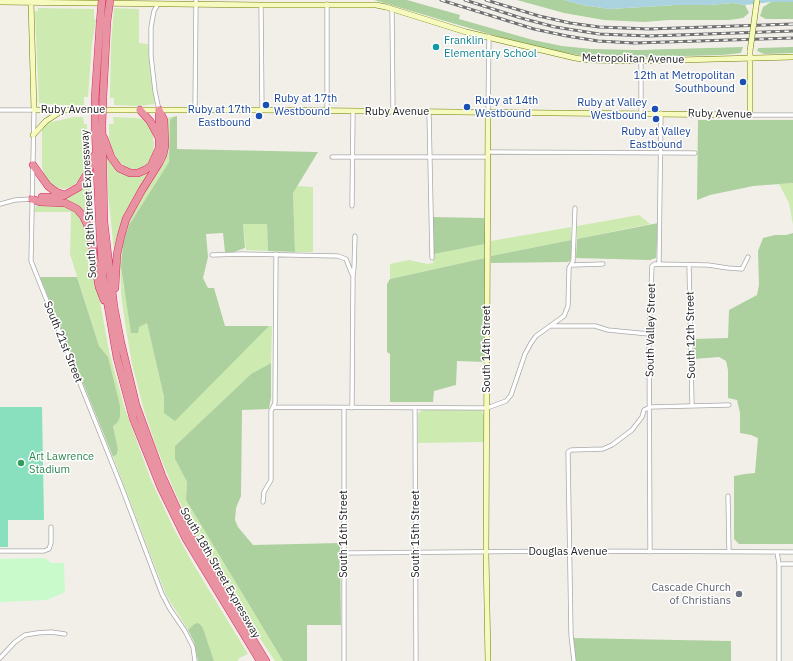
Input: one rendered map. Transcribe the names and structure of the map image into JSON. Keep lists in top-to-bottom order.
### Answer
{
  "streets": {
    "highway": ["South 18th Street Expressway"],
    "street": [
      "Metropolitan Avenue",
      "Ruby Avenue",
      "South Valley Street",
      "South 12th Street",
      "South 21st Street",
      "South 14th Street",
      "South 16th Street",
      "South 15th Street",
      "Douglas Avenue"
    ]
  },
  "crossings": [
    ["Metropolitan Avenue", "South 21st Street"],
    ["Metropolitan Avenue", "South 14th Street"],
    ["Ruby Avenue", "South Valley Street"],
    ["Ruby Avenue", "South 21st Street"],
    ["Ruby Avenue", "South 14th Street"],
    ["South Valley Street", "Douglas Avenue"],
    ["South 14th Street", "Douglas Avenue"],
    ["South 16th Street", "Douglas Avenue"],
    ["South 15th Street", "Douglas Avenue"]
  ],
  "places": [
    "Franklin Elementary School",
    "12th at Metropolitan Southbound",
    "Ruby at 17th Westbound",
    "Ruby at 14th Westbound",
    "Ruby at Valley Westbound",
    "Ruby at 17th Eastbound",
    "Ruby at Valley Eastbound",
    "Art Lawrence Stadium",
    "Cascade Church of Christians"
  ]
}
